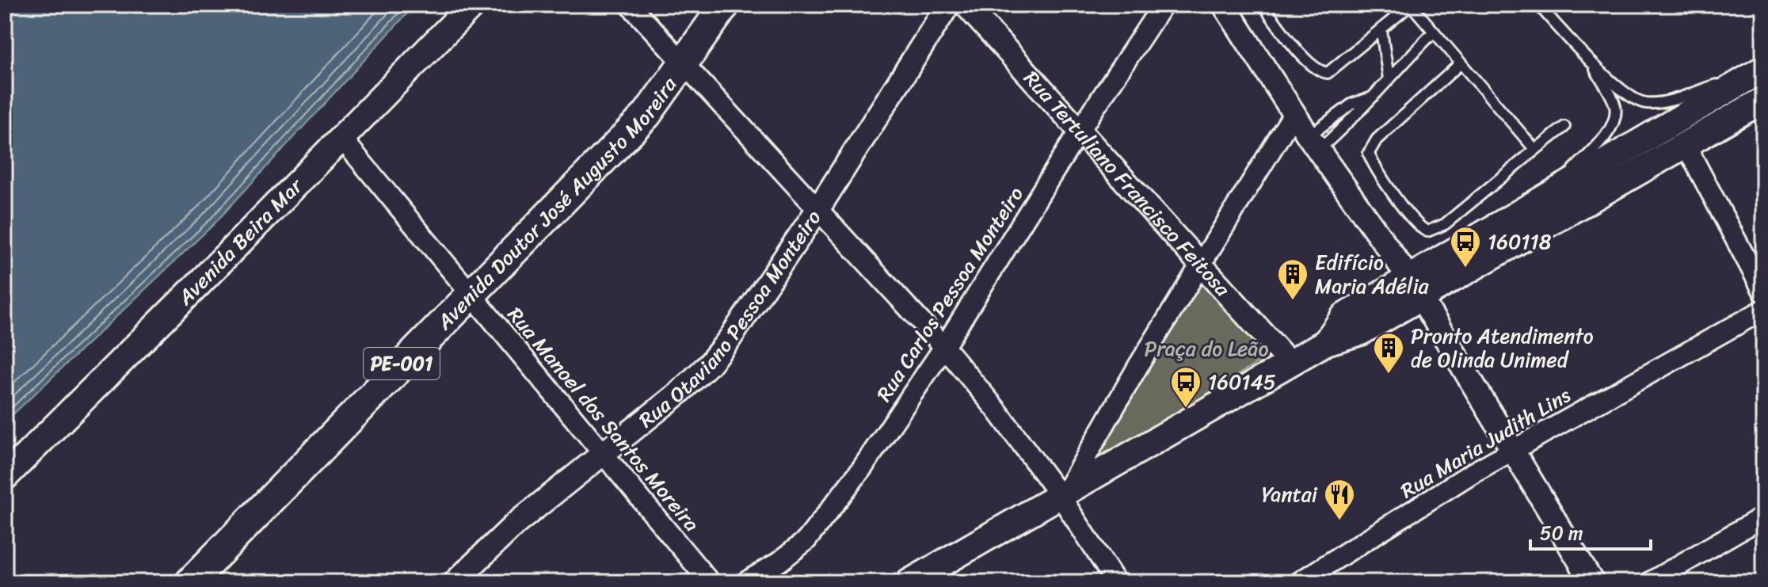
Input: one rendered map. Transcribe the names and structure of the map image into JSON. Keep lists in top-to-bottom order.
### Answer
{
  "streets": {
    "main road": ["Avenida Doutor José Augusto Moreira", "Avenida Beira Mar", "PE-001"],
    "street": [
      "Rua Tertuliano Francisco Feitosa",
      "Rua Carlos Pessoa Monteiro",
      "Rua Otaviano Pessoa Monteiro",
      "Rua Manoel dos Santos Moreira",
      "Rua Maria Judith Lins"
    ]
  },
  "crossings": [
    ["Rua Tertuliano Francisco Feitosa", "Rua Carlos Pessoa Monteiro"],
    ["Avenida Doutor José Augusto Moreira", "Rua Manoel dos Santos Moreira"],
    ["Avenida Beira Mar", "Rua Manoel dos Santos Moreira"],
    ["Rua Otaviano Pessoa Monteiro", "Rua Manoel dos Santos Moreira"]
  ],
  "parks": ["Praça do Leão"],
  "places": {
    "bus stop": ["160118", "160145"],
    "building": ["Edifício Maria Adélia", "Pronto Atendimento de Olinda Unimed"],
    "restaurant": ["Yantai"]
  },
  "scale_bar": "50 m"
}
